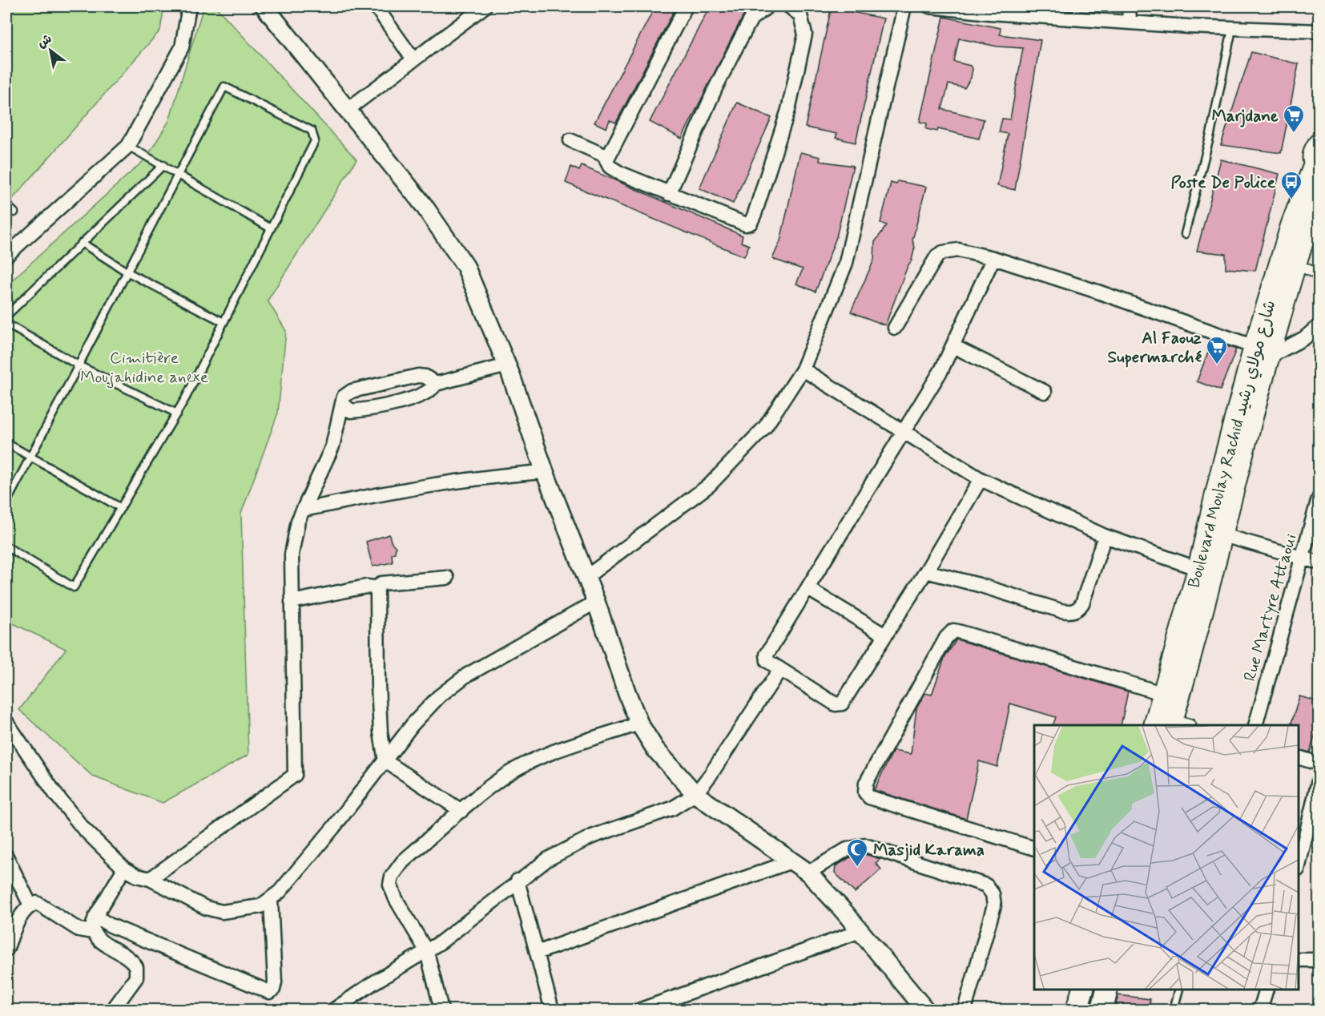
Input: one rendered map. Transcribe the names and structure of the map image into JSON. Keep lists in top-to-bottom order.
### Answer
{
  "streets": {
    "main road": ["Boulevard Moulay Rachid شارع مولاي رشيد"],
    "street": ["Rue Martyre Attaoui"]
  },
  "parks": ["Cimitière Moujahidine anexe"],
  "places": {
    "supermarket": ["Marjdane", "Al Faouz Supermarché"],
    "bus stop": ["Poste De Police"],
    "mosque": ["Masjid Karama"]
  },
  "north": "top left"
}
